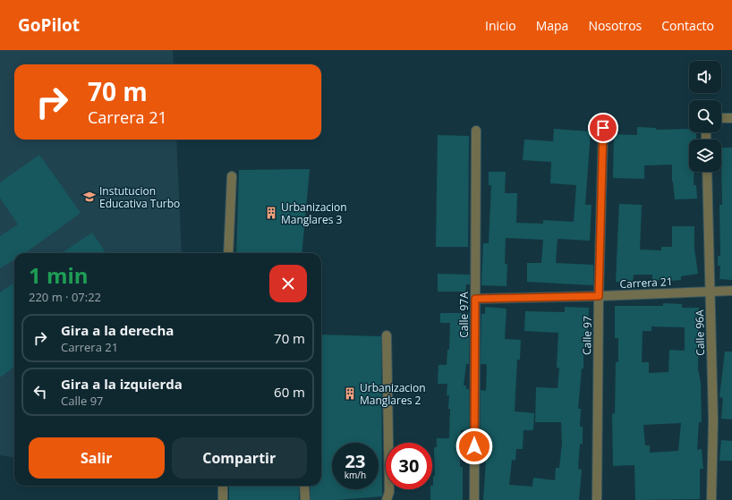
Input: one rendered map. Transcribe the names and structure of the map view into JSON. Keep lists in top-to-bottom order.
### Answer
{
  "streets": {
    "street": [
      "Carrera 21",
      "Calle 97A",
      "Calle 96A",
      "Calle 97"
    ]
  },
  "crossings": [
    ["Carrera 21", "Calle 97A"],
    ["Carrera 21", "Calle 96A"],
    ["Carrera 21", "Calle 97"]
  ],
  "places": {
    "school or university": ["Instutucion Educativa Turbo"],
    "building": ["Urbanizacion Manglares 3", "Urbanizacion Manglares 2"]
  },
  "page": {
    "header": "GoPilot",
    "nav": [
      "Inicio",
      "Mapa",
      "Nosotros",
      "Contacto"
    ],
    "turn": ["70 m", "Carrera 21"],
    "heading": ["1 min", "220 m · 07:22"],
    "list": [
      {
        "name": "Gira a la derecha",
        "note": "Carrera 21",
        "value": "70 m"
      },
      {
        "name": "Gira a la izquierda",
        "note": "Calle 97",
        "value": "60 m"
      }
    ],
    "buttons": ["Salir", "Compartir"],
    "speed": "23 km/h",
    "limit": "30"
  }
}
